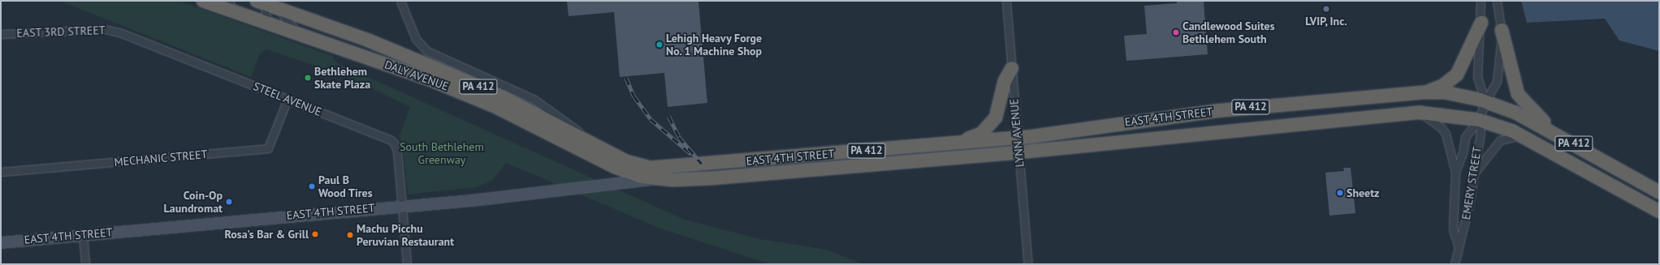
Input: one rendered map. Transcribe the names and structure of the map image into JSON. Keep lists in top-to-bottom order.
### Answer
{
  "streets": {
    "highway": ["DALY AVENUE", "PA 412", "EAST 4TH STREET"],
    "street": [
      "EAST 3RD STREET",
      "STEEL AVENUE",
      "LYNN AVENUE",
      "MECHANIC STREET",
      "EMERY STREET"
    ]
  },
  "crossings": [
    ["EAST 3RD STREET", "STEEL AVENUE"],
    ["DALY AVENUE", "EAST 4TH STREET"],
    ["STEEL AVENUE", "EAST 4TH STREET"],
    ["STEEL AVENUE", "MECHANIC STREET"],
    ["EAST 4TH STREET", "LYNN AVENUE"],
    ["EAST 4TH STREET", "EMERY STREET"]
  ],
  "parks": ["South Bethlehem Greenway"],
  "places": [
    "LVIP, Inc.",
    "Candlewood Suites Bethlehem South",
    "Lehigh Heavy Forge No. 1 Machine Shop",
    "Bethlehem Skate Plaza",
    "Paul B Wood Tires",
    "Sheetz",
    "Coin-Op Laundromat",
    "Rosa's Bar & Grill",
    "Machu Picchu Peruvian Restaurant"
  ]
}
